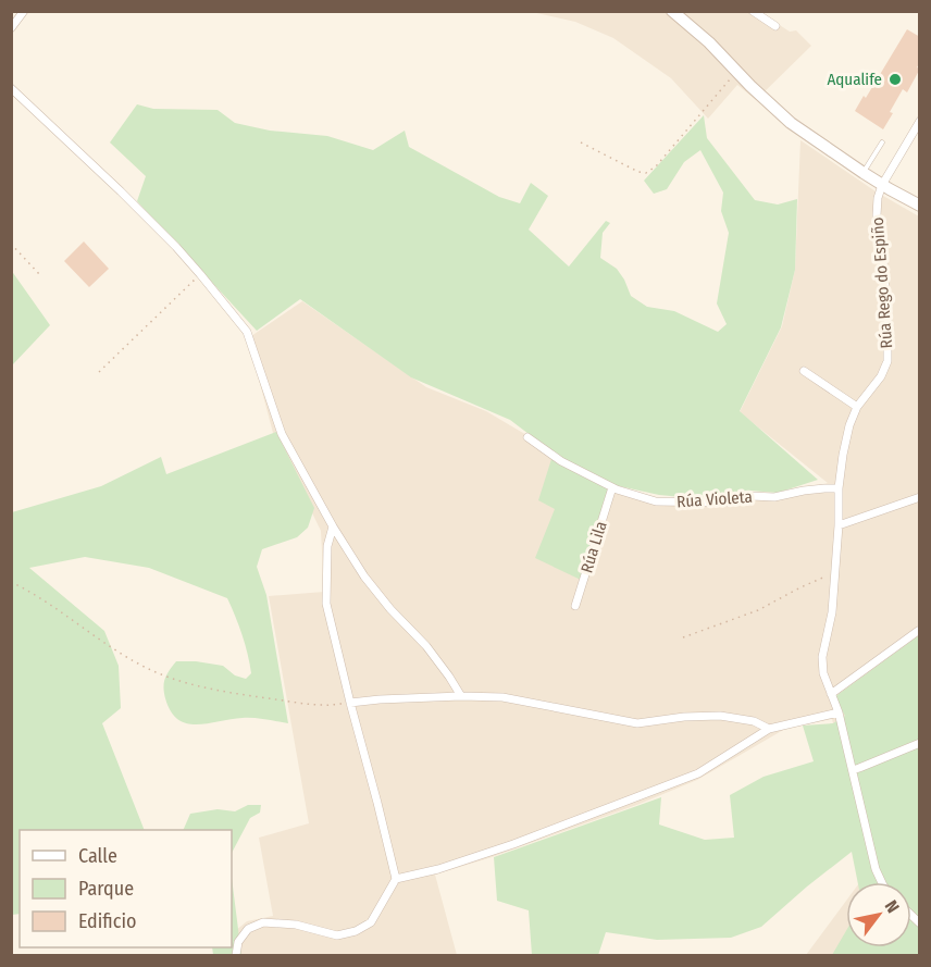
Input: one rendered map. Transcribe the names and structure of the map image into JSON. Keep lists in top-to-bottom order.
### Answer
{
  "streets": {
    "street": ["Rúa Rego do Espiño", "Rúa Violeta", "Rúa Lila"]
  },
  "crossings": [
    ["Rúa Rego do Espiño", "Rúa Violeta"],
    ["Rúa Violeta", "Rúa Lila"]
  ],
  "places": ["Aqualife"],
  "legend": ["Calle", "Parque", "Edificio"],
  "north": "top right"
}
